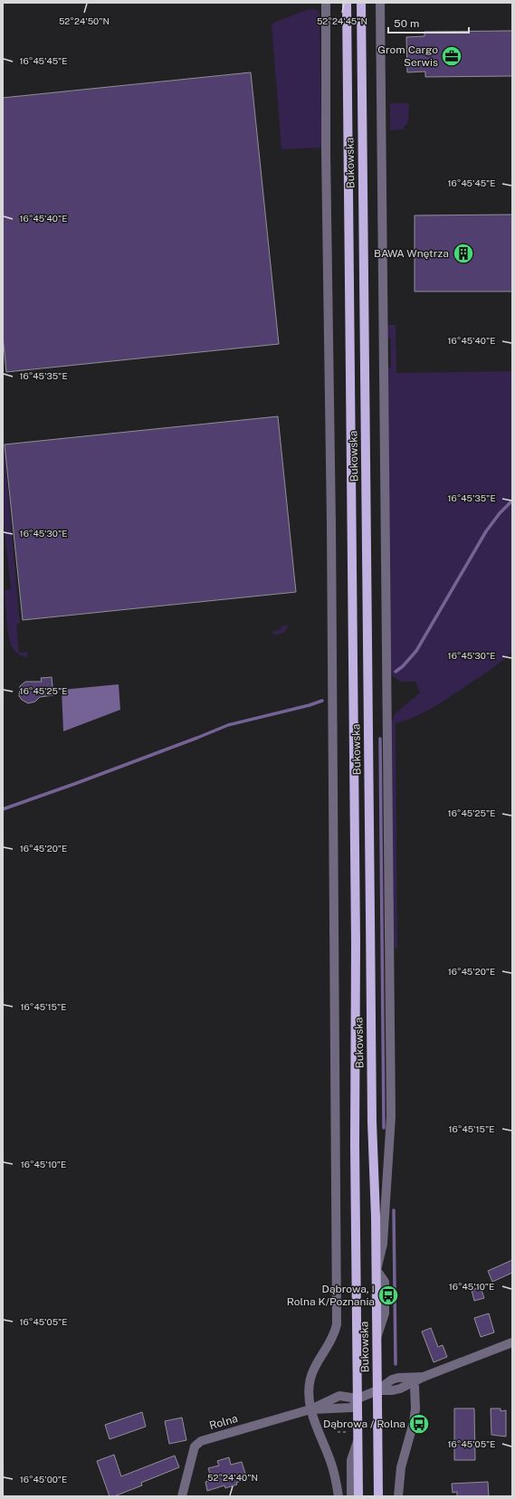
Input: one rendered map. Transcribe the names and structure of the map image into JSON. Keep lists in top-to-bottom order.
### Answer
{
  "streets": {
    "main road": ["Bukowska"],
    "street": ["Rolna"]
  },
  "places": {
    "office": ["Grom Cargo Serwis"],
    "building": ["BAWA Wnętrza"],
    "bus stop": ["Dąbrowa, I Rolna K/Poznania", "Dąbrowa / Rolna"]
  },
  "scale_bar": "50 m",
  "coordinates": [
    "52°24'50\"N",
    "52°24'45\"N",
    "16°45'45\"E",
    "16°45'40\"E",
    "16°45'35\"E",
    "16°45'30\"E",
    "16°45'25\"E",
    "16°45'20\"E",
    "16°45'15\"E",
    "16°45'10\"E",
    "16°45'05\"E",
    "52°24'40\"N",
    "16°45'00\"E"
  ]
}
